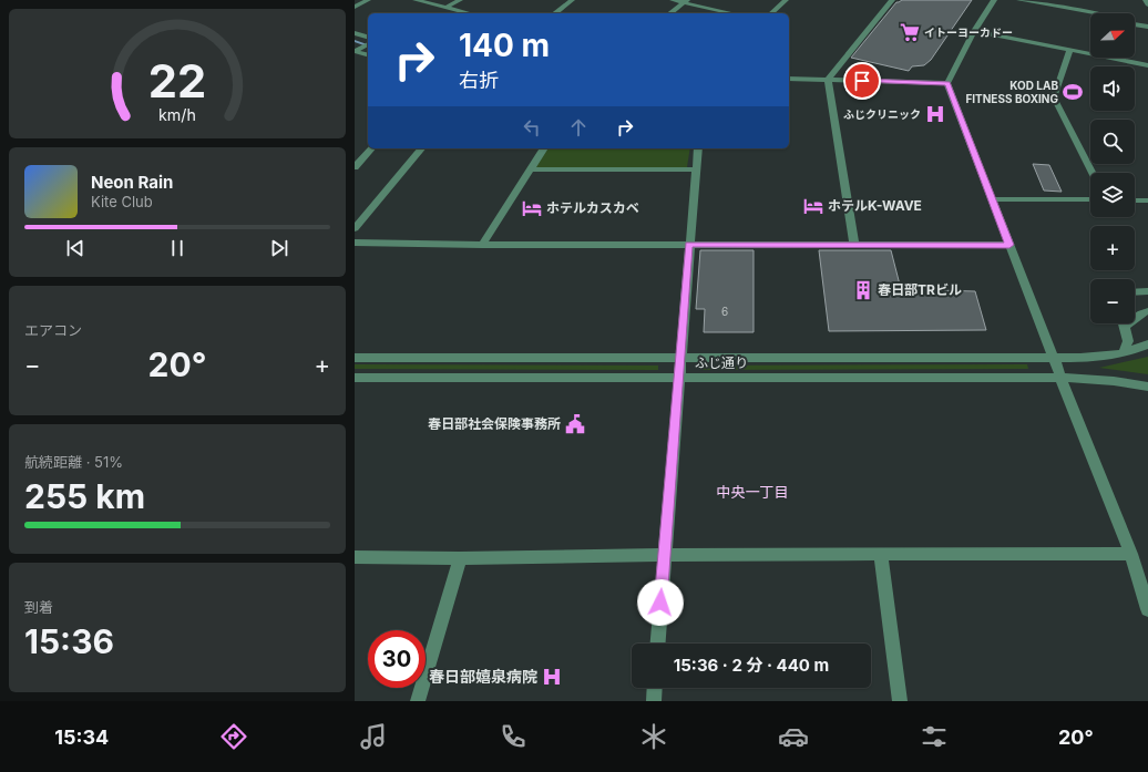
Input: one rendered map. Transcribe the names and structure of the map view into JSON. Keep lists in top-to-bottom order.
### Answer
{
  "streets": {
    "street": ["ふじ通り"]
  },
  "districts": ["中央一丁目"],
  "places": {
    "supermarket": ["イトーヨーカドー"],
    "sports": ["KOD LAB FITNESS BOXING"],
    "hospital": ["ふじクリニック", "春日部嬉泉病院"],
    "hotel": ["ホテルK-WAVE", "ホテルカスカベ"],
    "building": ["春日部TRビル"],
    "public building": ["春日部社会保険事務所"]
  },
  "house_numbers": ["6"],
  "north": "right",
  "page": {
    "map_buttons": ["+", "−"],
    "turn": ["140 m", "右折"],
    "song": ["Neon Rain", "Kite Club"],
    "tile": [
      "エアコン",
      ["航続距離 · 51%", "255 km"],
      ["到着", "15:36"]
    ],
    "heat": ["−", "20°", "+"],
    "limit": "30",
    "trip": "15:36 · 2 分 · 440 m",
    "tabs": ["15:34", "20°"],
    "gauge": ["22", "km/h"]
  }
}
